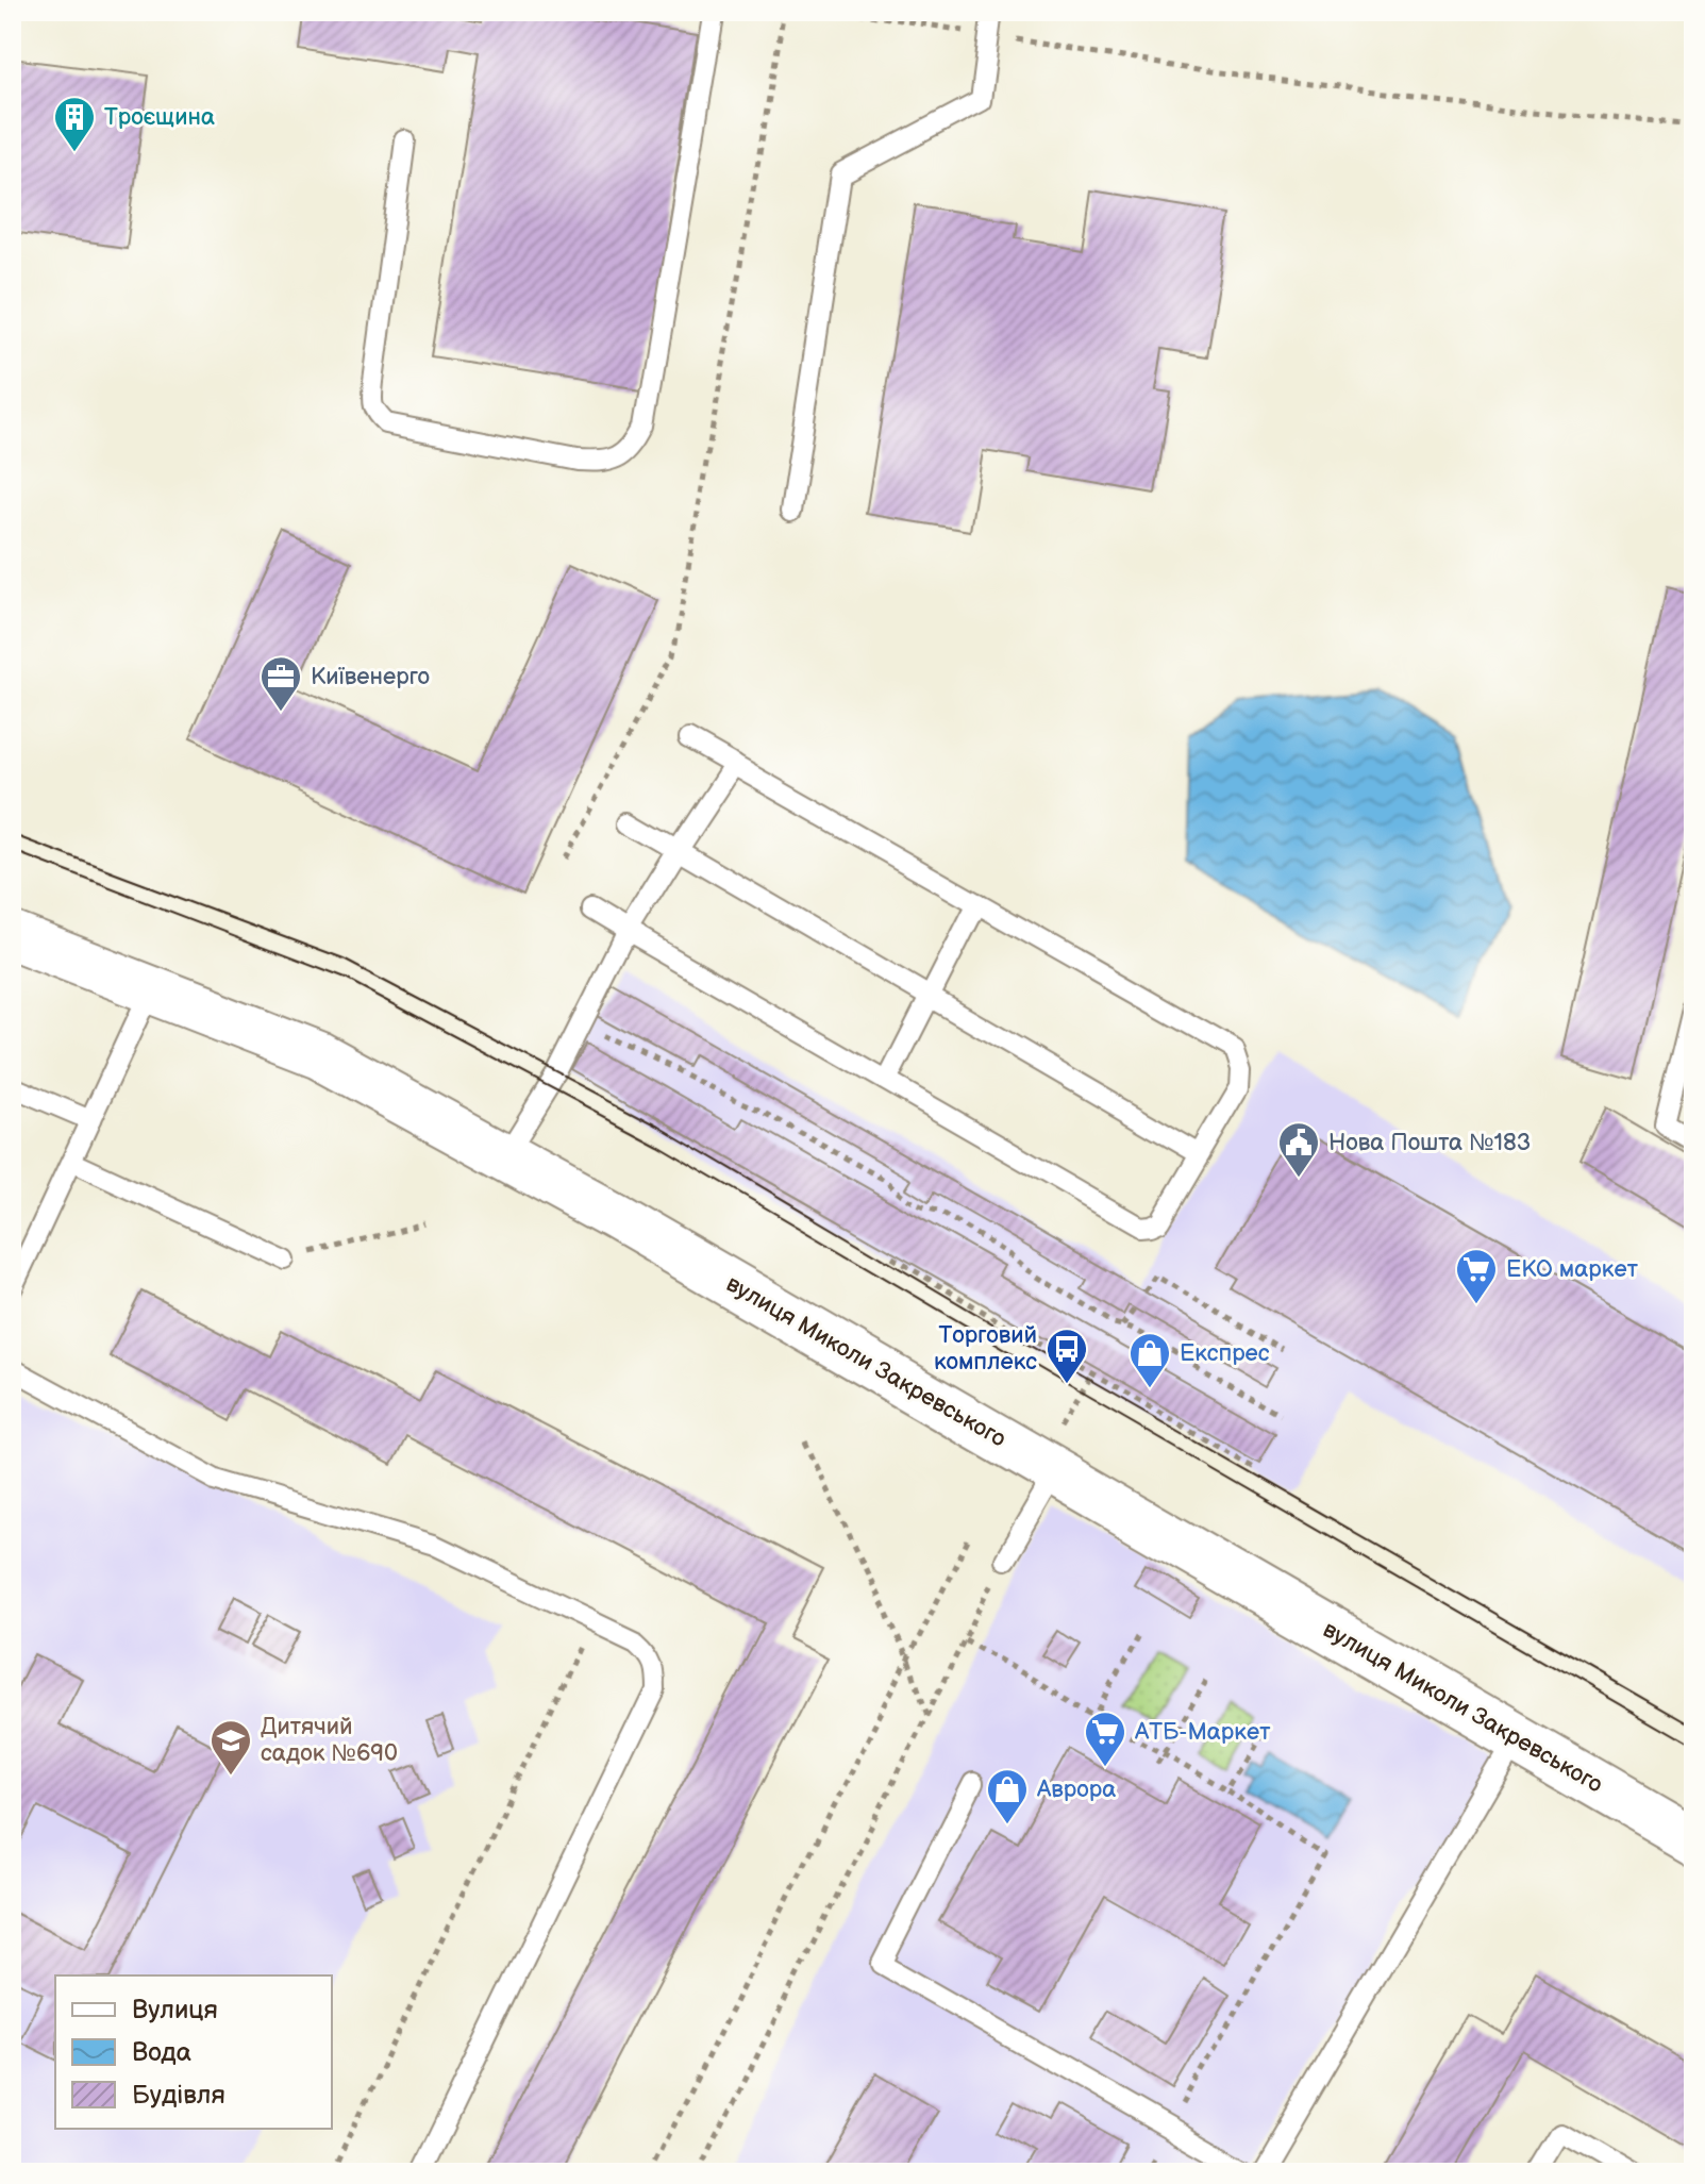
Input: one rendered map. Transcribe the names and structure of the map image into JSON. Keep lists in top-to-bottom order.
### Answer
{
  "streets": {
    "street": ["вулиця Миколи Закревського"]
  },
  "places": {
    "building": ["Троєщина"],
    "office": ["Київенерго"],
    "public building": ["Нова Пошта №183"],
    "supermarket": ["ЕКО маркет", "АТБ-Маркет"],
    "bus stop": ["Торговий комплекс"],
    "shop": ["Експрес", "Аврора"],
    "school or university": ["Дитячий садок №690"]
  },
  "legend": ["Вулиця", "Вода", "Будівля"]
}
